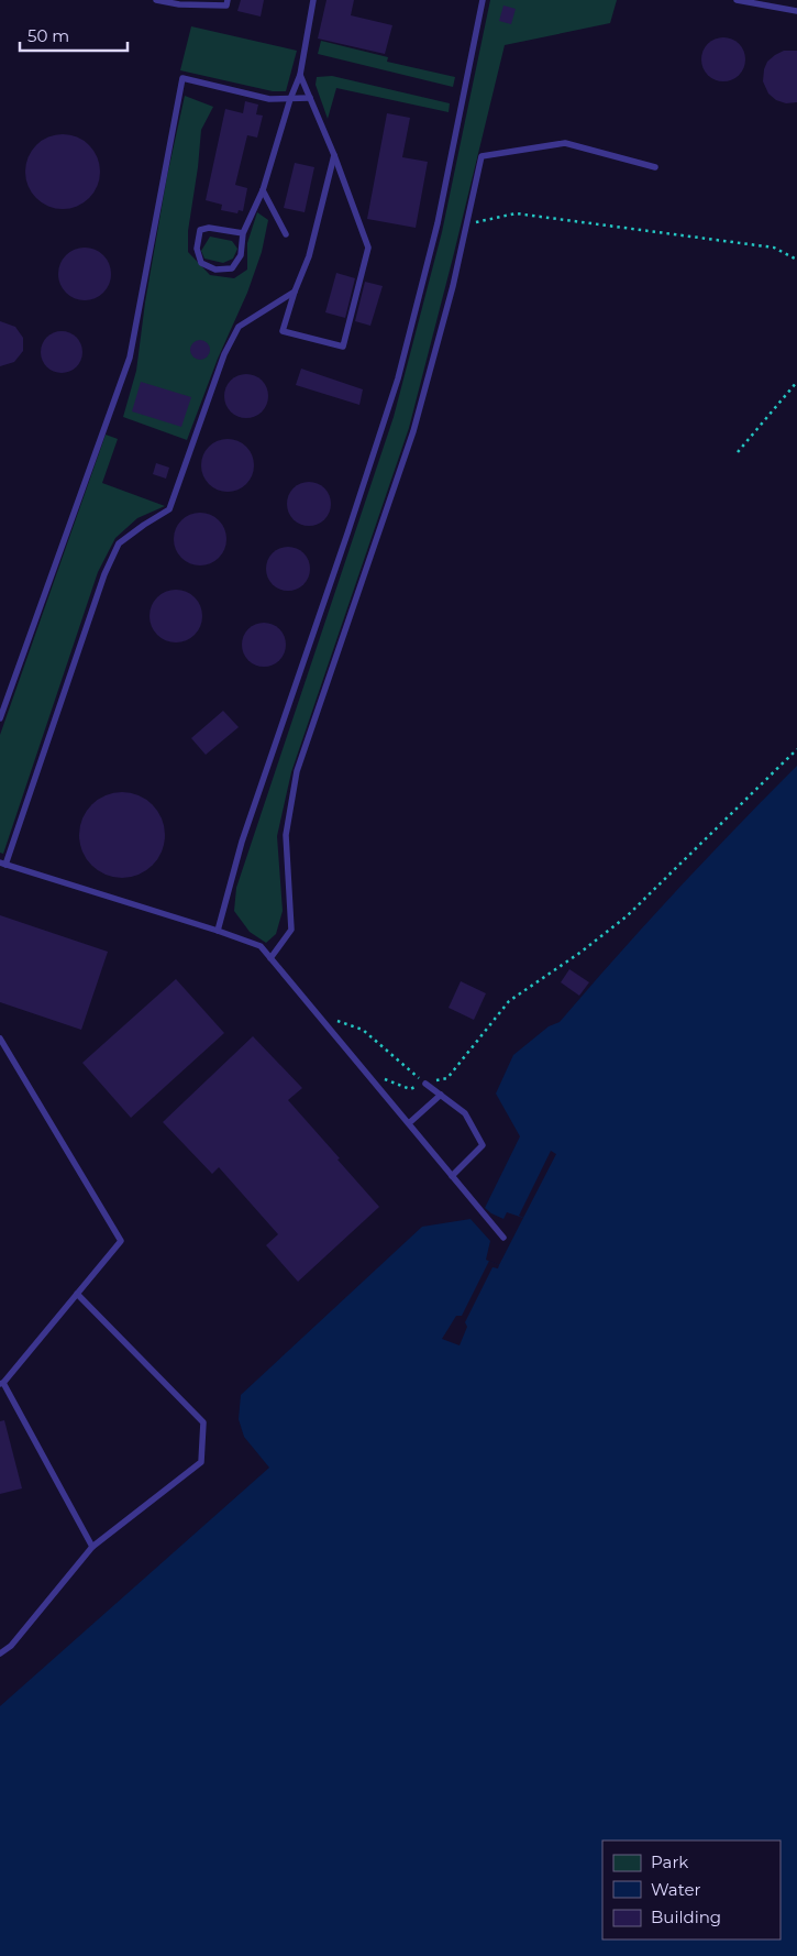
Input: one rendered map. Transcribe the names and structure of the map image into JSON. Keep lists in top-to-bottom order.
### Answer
{
  "legend": ["Park", "Water", "Building"],
  "scale_bar": "50 m"
}
